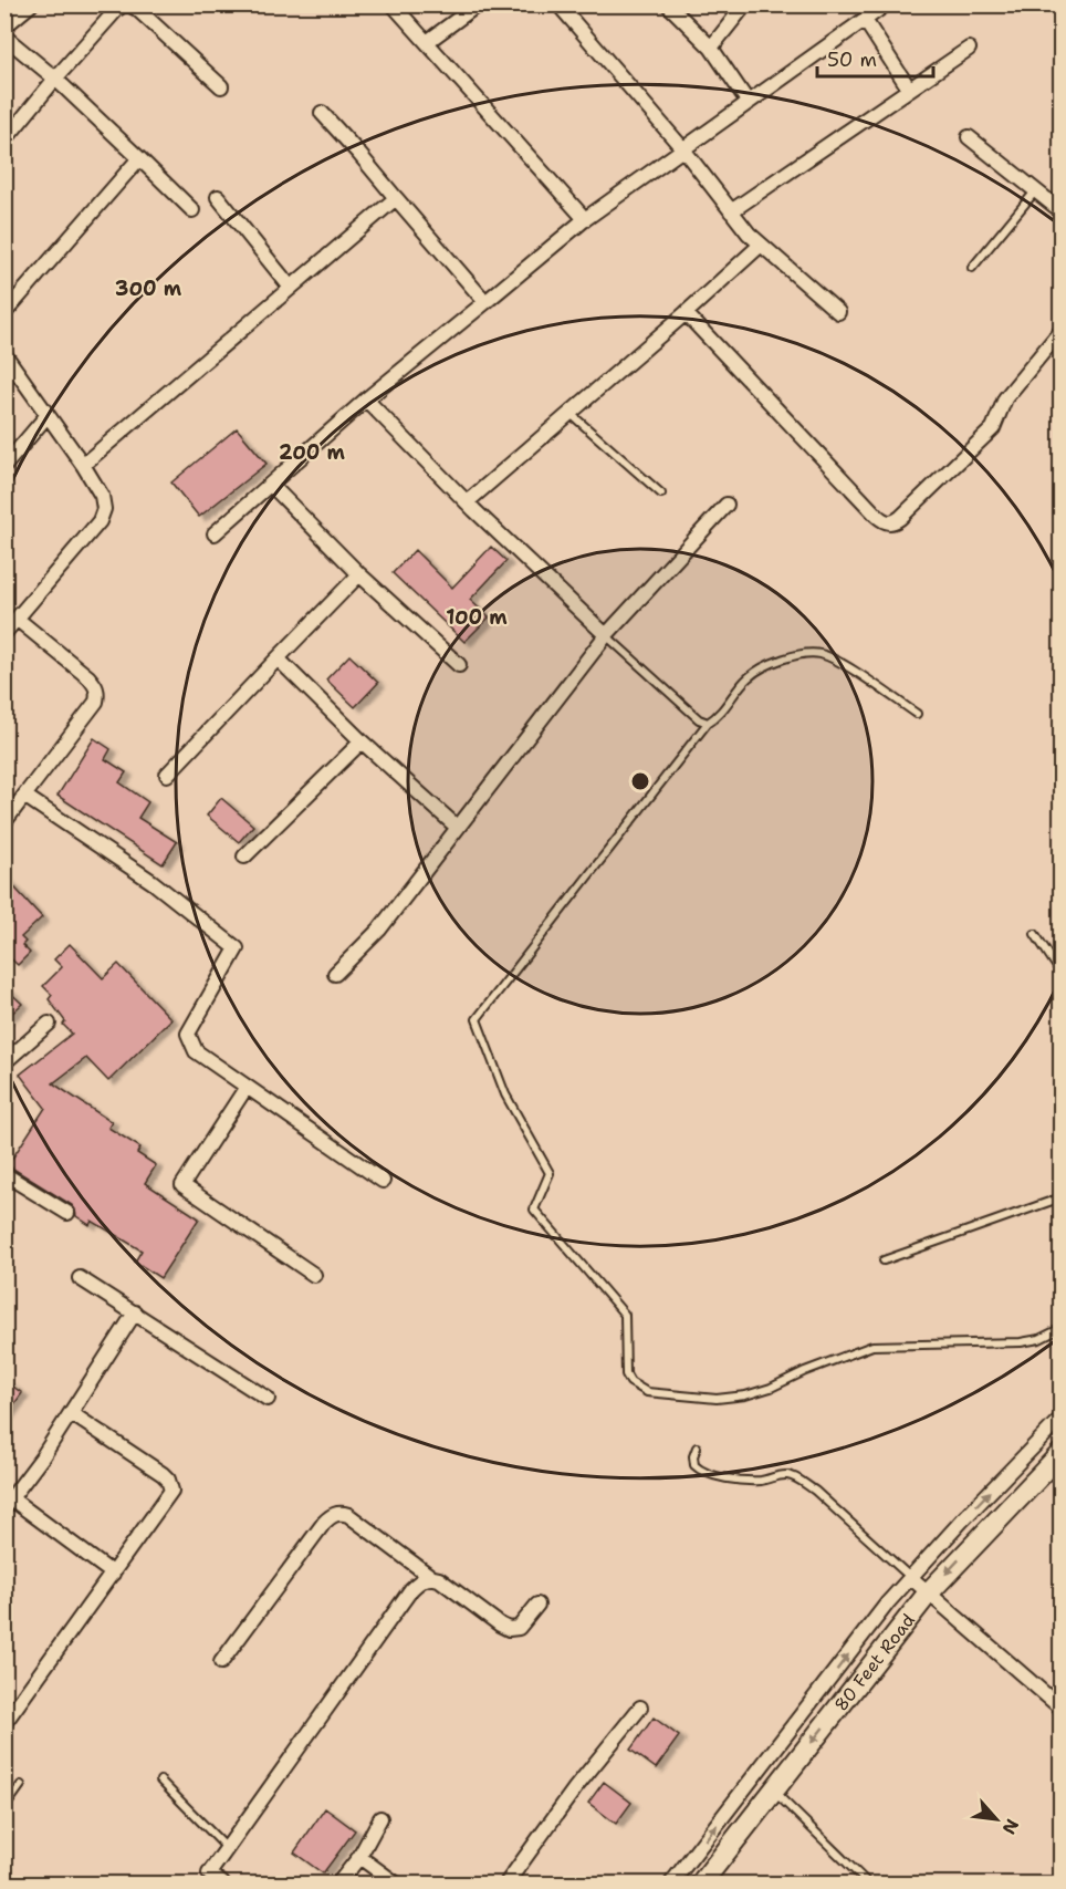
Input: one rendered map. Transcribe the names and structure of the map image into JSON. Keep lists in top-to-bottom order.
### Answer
{
  "streets": {
    "street": ["80 Feet Road"]
  },
  "scale_bar": "50 m",
  "north": "bottom right",
  "rings": ["300 m", "200 m", "100 m"]
}
